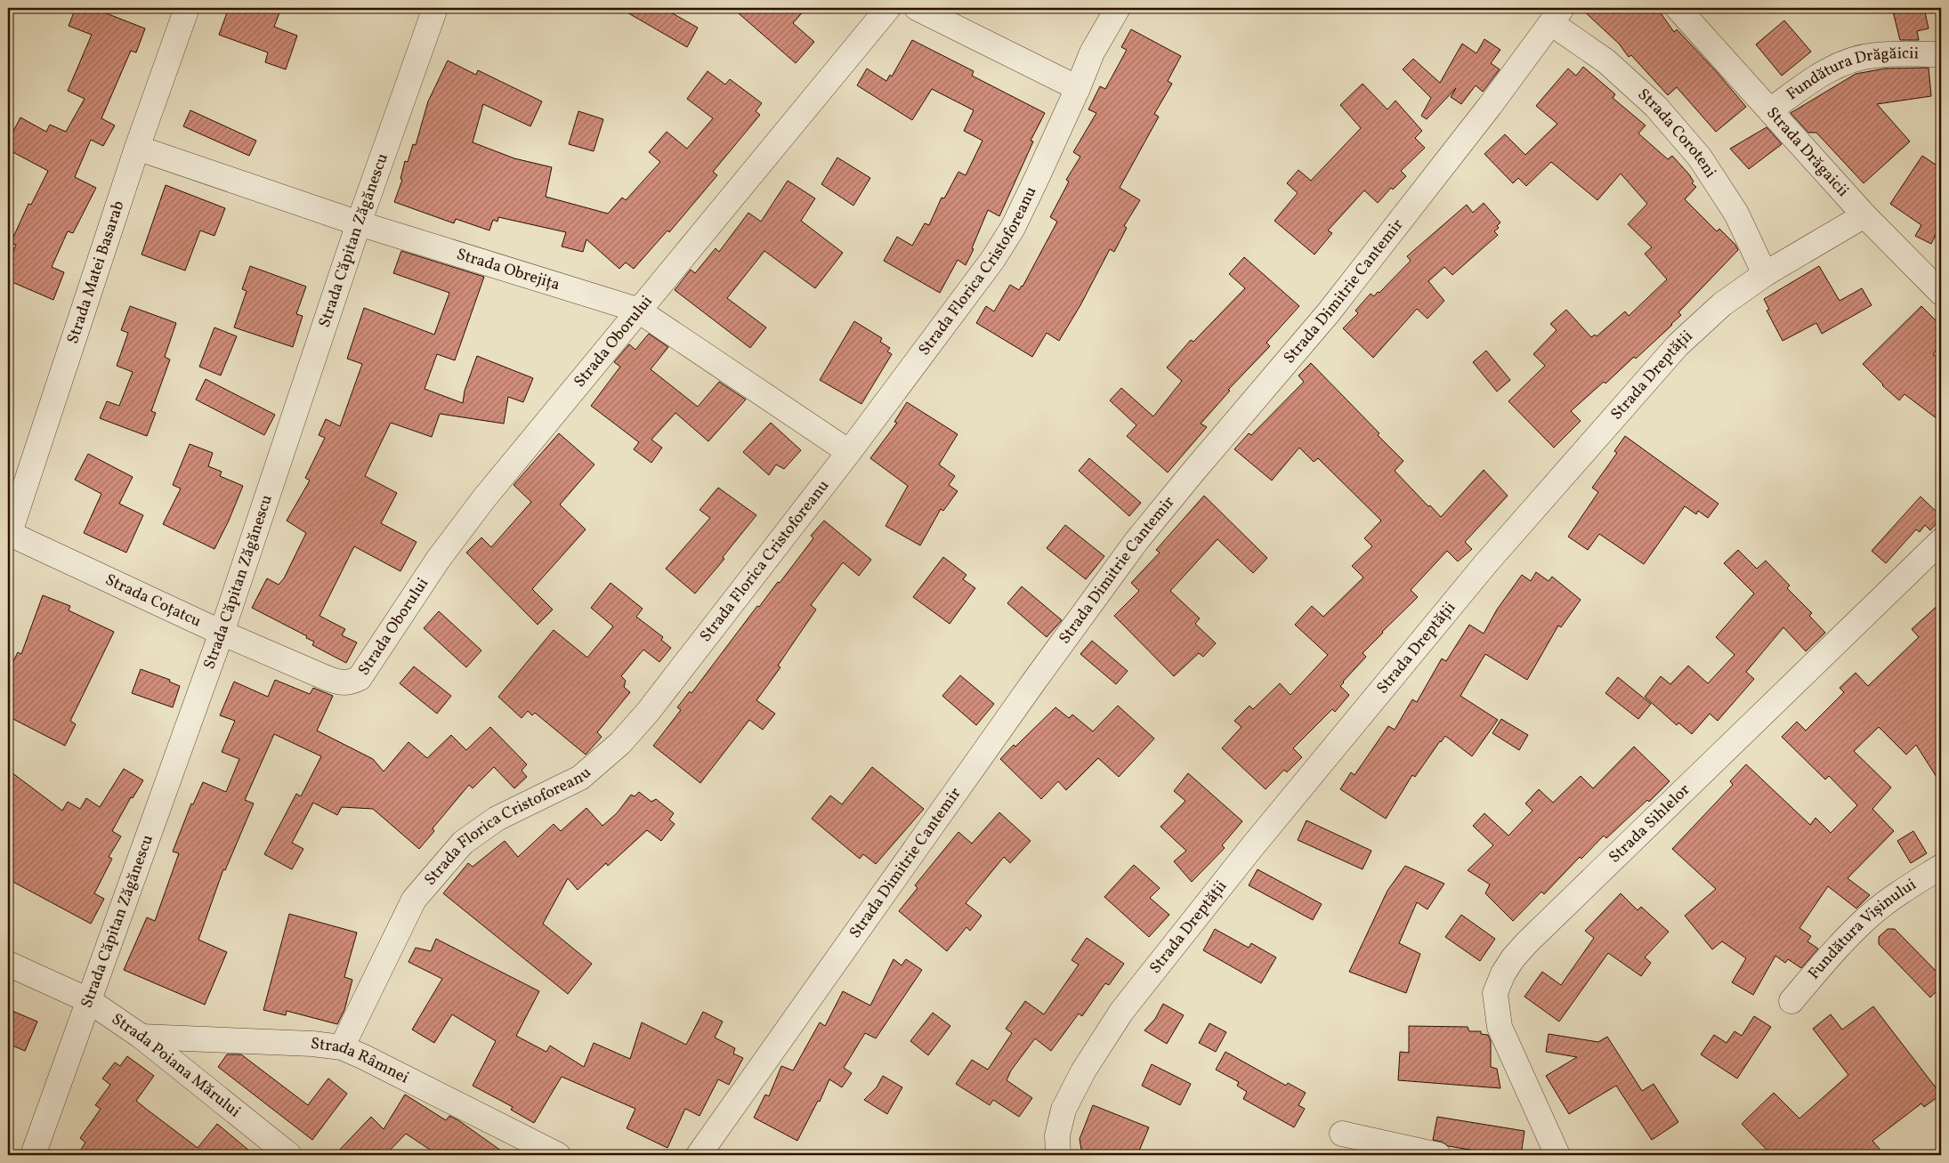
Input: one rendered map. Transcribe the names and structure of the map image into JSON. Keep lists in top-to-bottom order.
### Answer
{
  "streets": {
    "street": [
      "Fundătura Drăgăicii",
      "Strada Coroteni",
      "Strada Drăgaicii",
      "Strada Căpitan Zăgănescu",
      "Strada Obrejița",
      "Strada Florica Cristoforeanu",
      "Strada Matei Basarab",
      "Strada Dimitrie Cantemir",
      "Strada Oborului",
      "Strada Dreptății",
      "Strada Coțatcu",
      "Strada Sihlelor",
      "Fundătura Vișinului",
      "Strada Râmnei",
      "Strada Poiana Mărului"
    ]
  },
  "crossings": [
    ["Fundătura Drăgăicii", "Strada Drăgaicii"],
    ["Strada Coroteni", "Strada Dimitrie Cantemir"],
    ["Strada Coroteni", "Strada Dreptății"],
    ["Strada Drăgaicii", "Strada Dreptății"],
    ["Strada Căpitan Zăgănescu", "Strada Obrejița"],
    ["Strada Căpitan Zăgănescu", "Strada Coțatcu"],
    ["Strada Căpitan Zăgănescu", "Strada Poiana Mărului"],
    ["Strada Obrejița", "Strada Florica Cristoforeanu"],
    ["Strada Obrejița", "Strada Matei Basarab"],
    ["Strada Obrejița", "Strada Oborului"],
    ["Strada Florica Cristoforeanu", "Strada Râmnei"],
    ["Strada Matei Basarab", "Strada Coțatcu"],
    ["Strada Oborului", "Strada Coțatcu"],
    ["Strada Râmnei", "Strada Poiana Mărului"]
  ]
}
